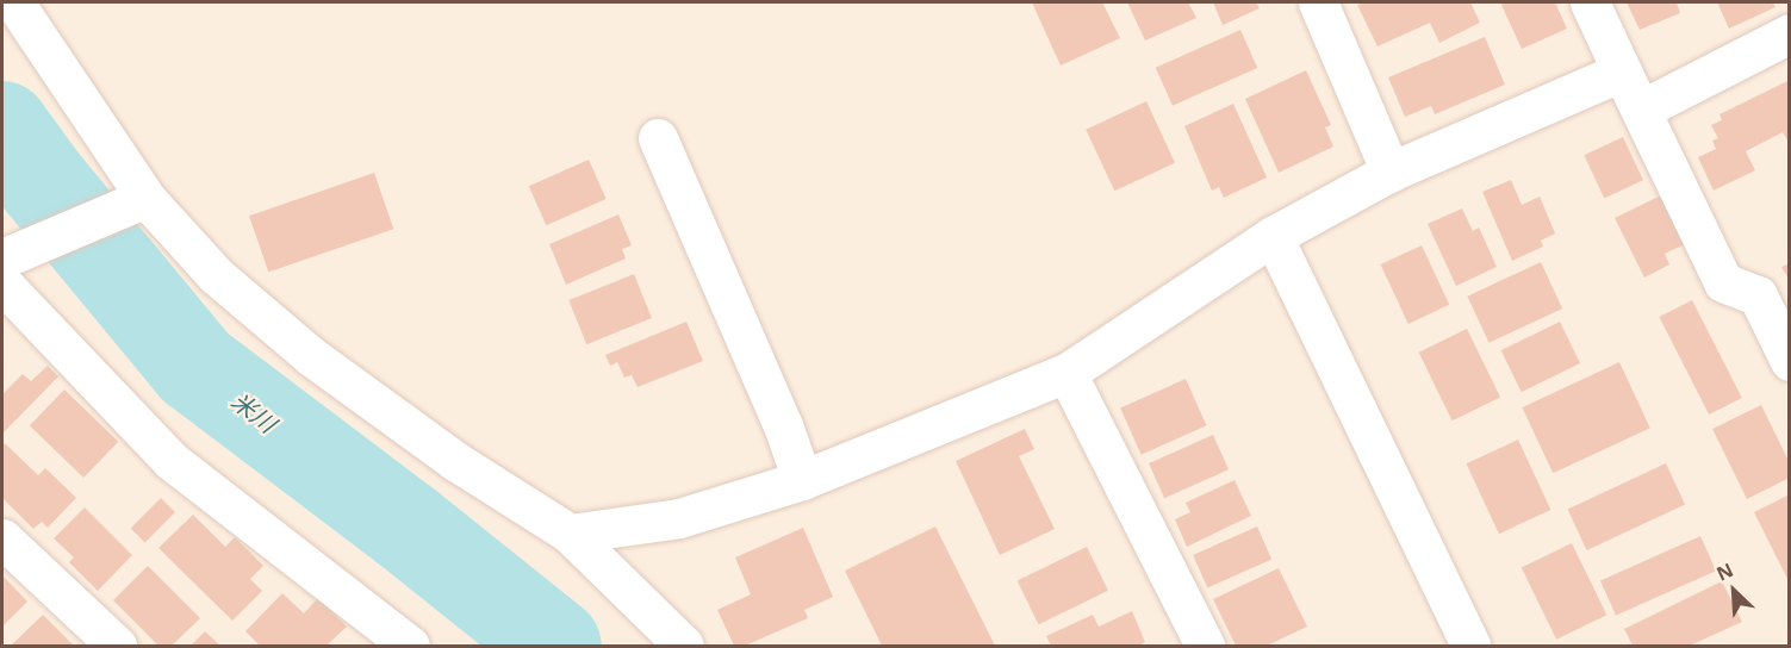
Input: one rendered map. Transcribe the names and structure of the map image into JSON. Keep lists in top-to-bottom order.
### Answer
{
  "water": ["米川"],
  "north": "top left"
}
